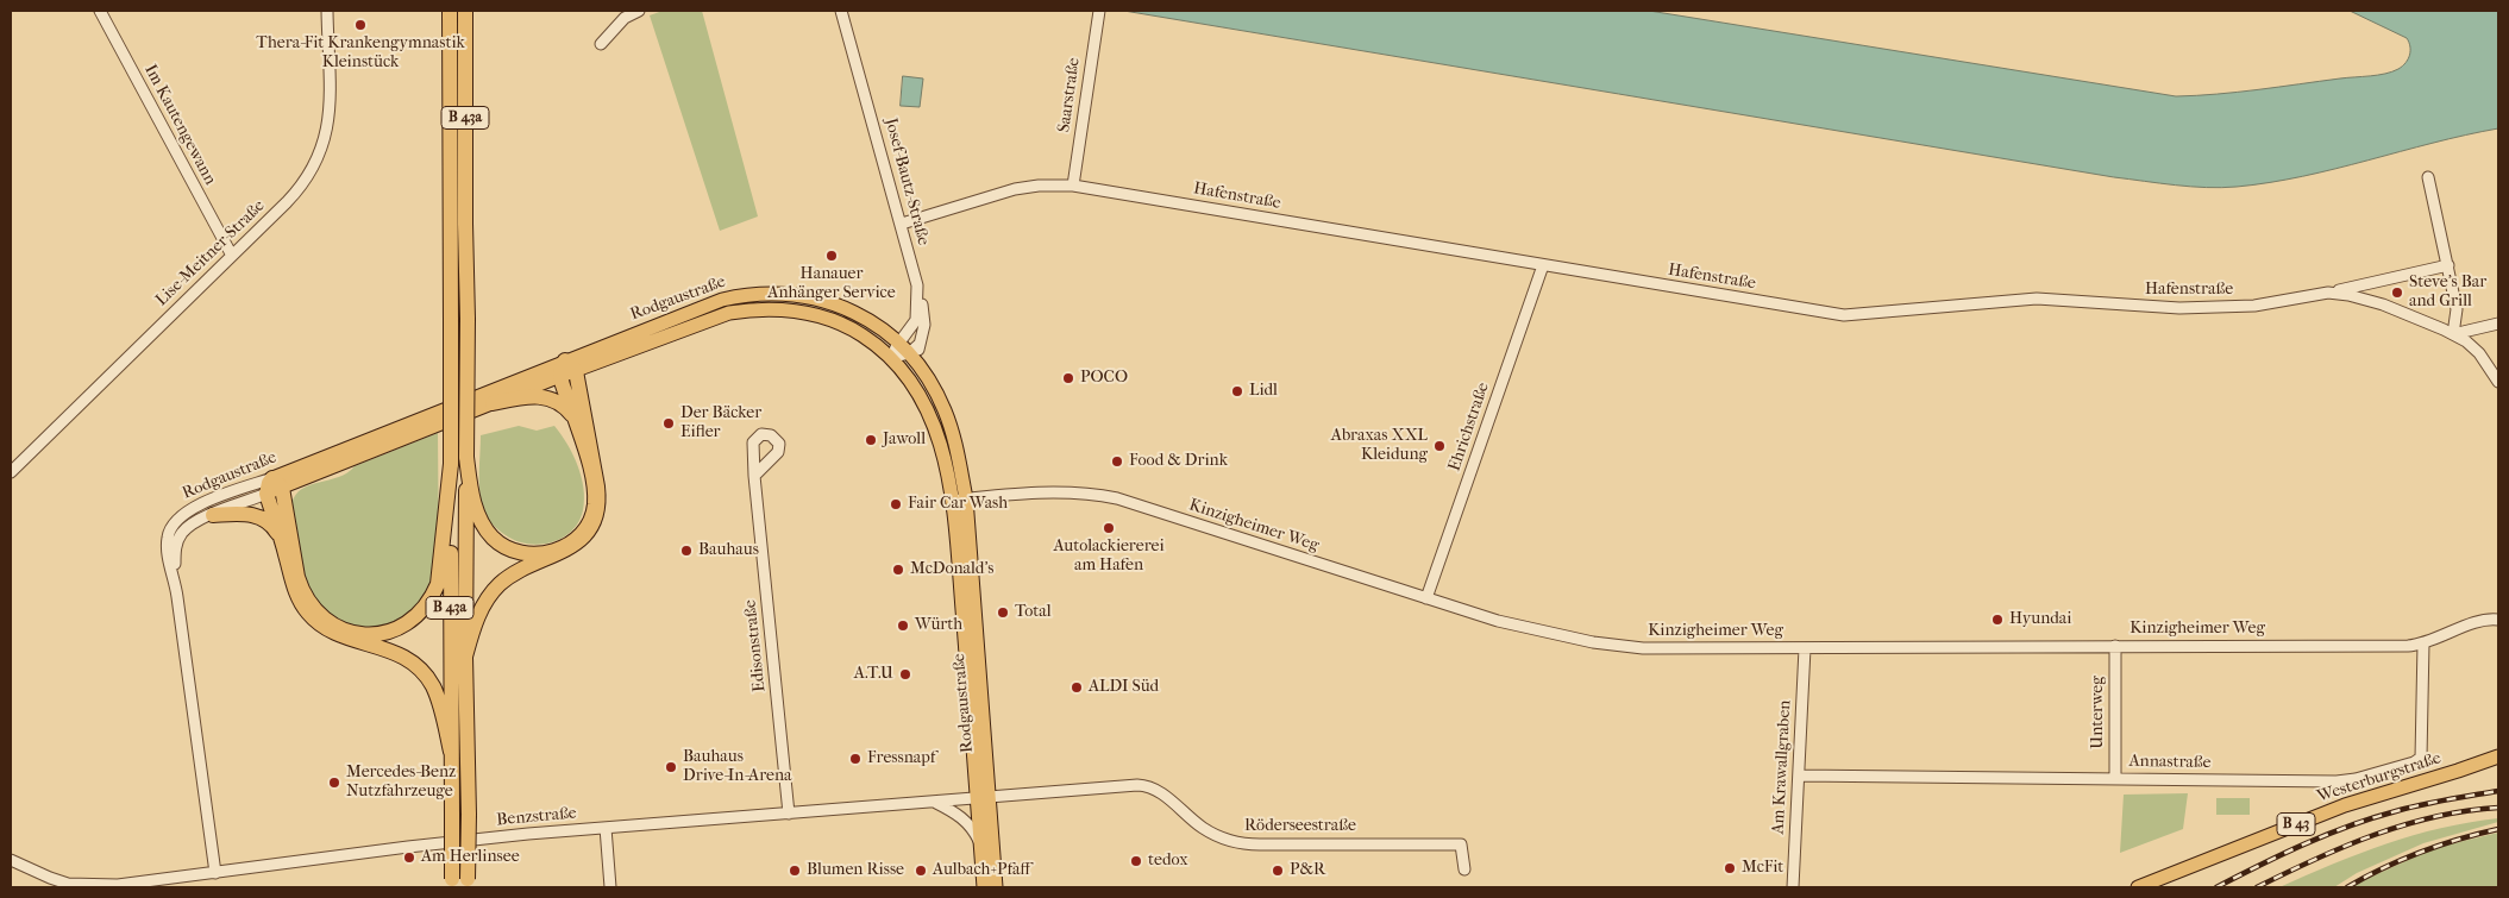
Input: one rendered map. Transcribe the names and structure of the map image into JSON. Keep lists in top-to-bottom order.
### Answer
{
  "streets": {
    "highway": ["B 43a"],
    "main road": ["Rodgaustraße", "Westerburgstraße", "B 43"],
    "street": [
      "Saarstraße",
      "Im Kautengewann",
      "Josef-Bautz-Straße",
      "Hafenstraße",
      "Lise-Meitner-Straße",
      "Ehrichstraße",
      "Kinzigheimer Weg",
      "Edisonstraße",
      "Unterweg",
      "Annastraße",
      "Am Krawallgraben",
      "Benzstraße",
      "Röderseestraße"
    ]
  },
  "crossings": [
    ["Saarstraße", "Hafenstraße"],
    ["Im Kautengewann", "Lise-Meitner-Straße"],
    ["Josef-Bautz-Straße", "Hafenstraße"],
    ["Josef-Bautz-Straße", "Rodgaustraße"],
    ["Hafenstraße", "Ehrichstraße"],
    ["Rodgaustraße", "Kinzigheimer Weg"],
    ["Rodgaustraße", "Benzstraße"],
    ["Rodgaustraße", "Röderseestraße"],
    ["Ehrichstraße", "Kinzigheimer Weg"],
    ["Kinzigheimer Weg", "Unterweg"],
    ["Kinzigheimer Weg", "Annastraße"],
    ["Kinzigheimer Weg", "Am Krawallgraben"],
    ["Edisonstraße", "Benzstraße"],
    ["Unterweg", "Annastraße"],
    ["Annastraße", "Am Krawallgraben"],
    ["Benzstraße", "Röderseestraße"]
  ],
  "places": [
    "Thera-Fit Krankengymnastik Kleinstück",
    "Hanauer Anhänger Service",
    "Steve's Bar and Grill",
    "POCO",
    "Lidl",
    "Der Bäcker Eifler",
    "Jawoll",
    "Abraxas XXL Kleidung",
    "Food & Drink",
    "Fair Car Wash",
    "Autolackiererei am Hafen",
    "Bauhaus",
    "McDonald's",
    "Total",
    "Hyundai",
    "Würth",
    "A.T.U",
    "ALDI Süd",
    "Fressnapf",
    "Bauhaus Drive-In-Arena",
    "Mercedes-Benz Nutzfahrzeuge",
    "Am Herlinsee",
    "tedox",
    "McFit",
    "Blumen Risse",
    "Aulbach+Pfaff",
    "P&R"
  ]
}
